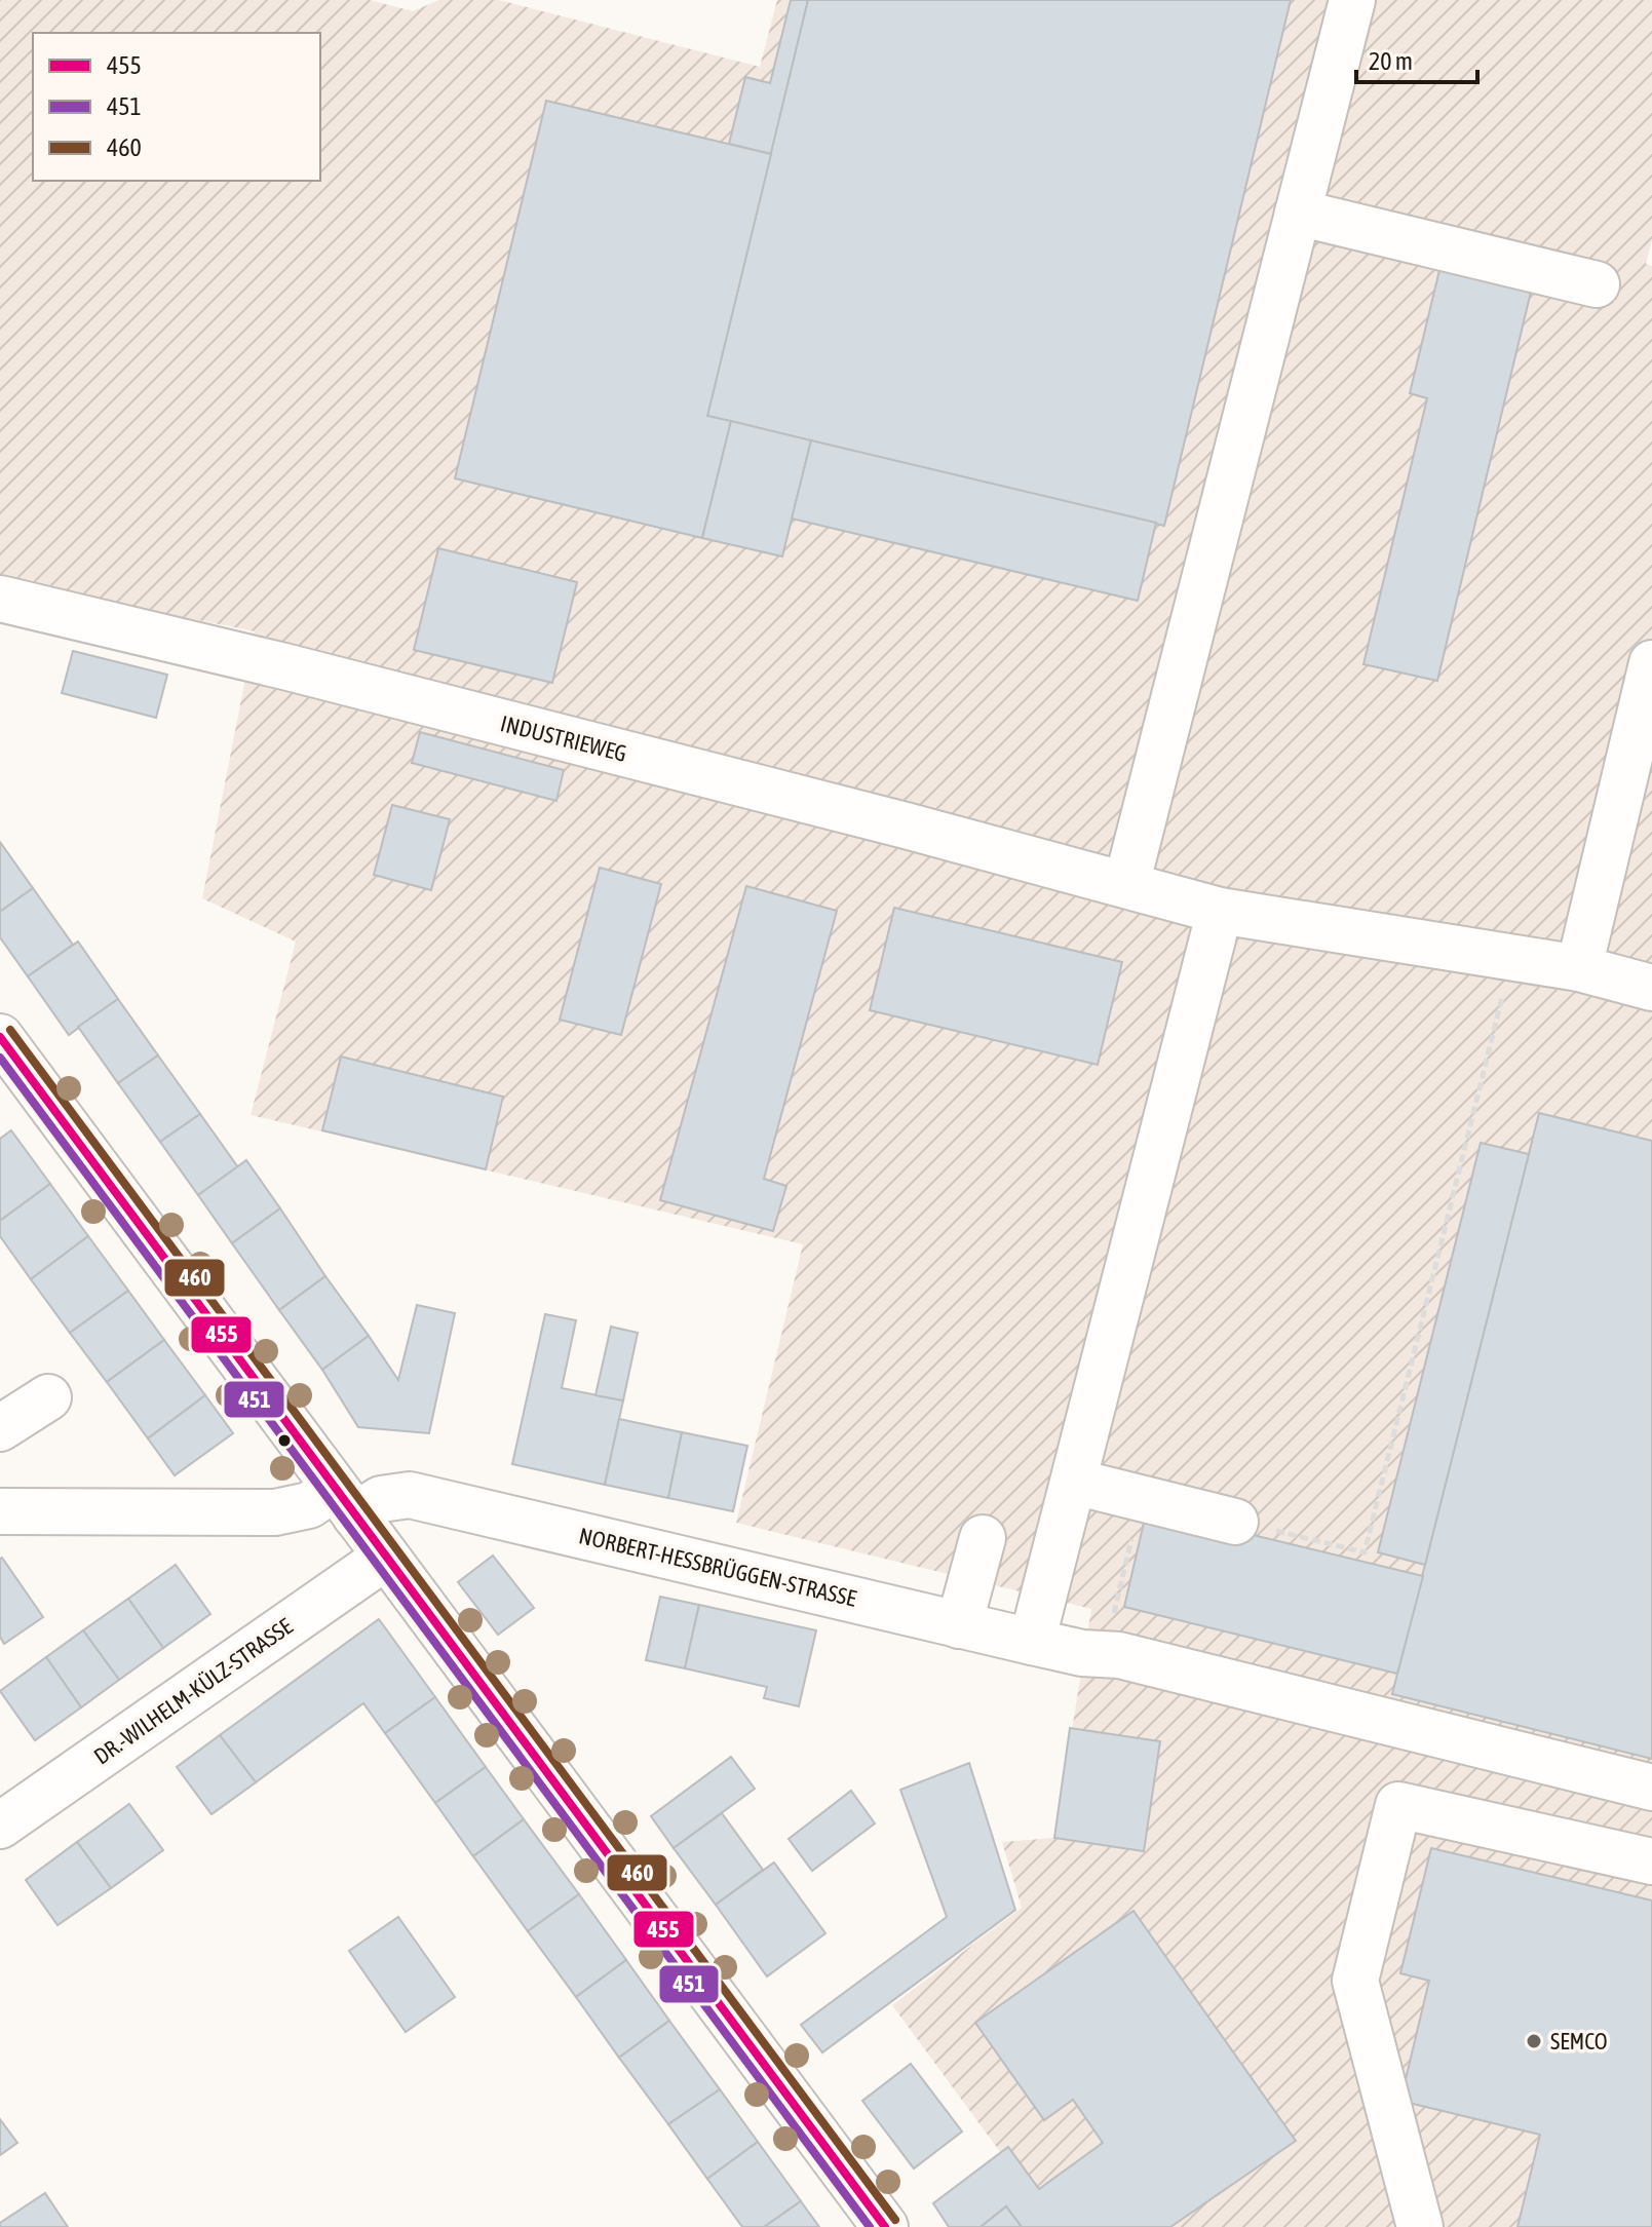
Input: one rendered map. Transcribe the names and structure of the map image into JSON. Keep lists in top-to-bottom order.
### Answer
{
  "streets": {
    "street": ["INDUSTRIEWEG", "NORBERT-HESSBRÜGGEN-STRASSE", "DR.-WILHELM-KÜLZ-STRASSE"]
  },
  "places": ["SEMCO"],
  "lines": ["transit line 460", "transit line 455", "transit line 451"],
  "legend": ["455", "451", "460"],
  "scale_bar": "20 m"
}
